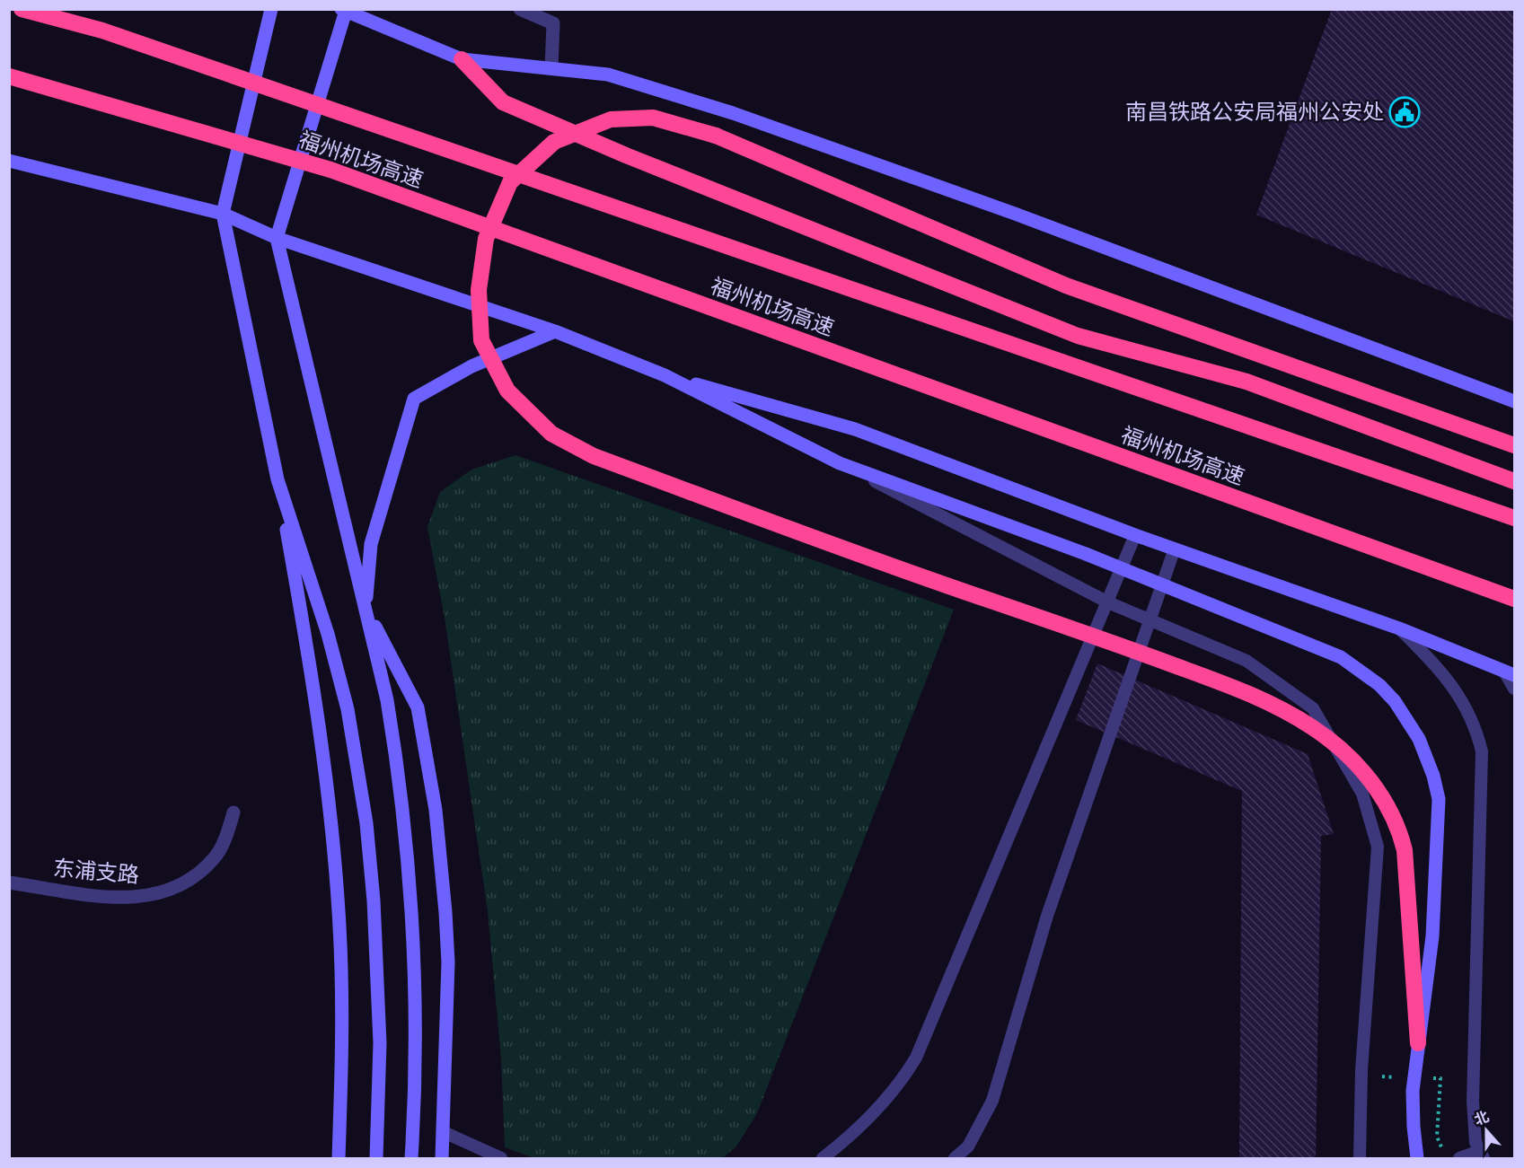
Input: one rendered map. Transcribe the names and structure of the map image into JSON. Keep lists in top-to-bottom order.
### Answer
{
  "streets": {
    "highway": ["福州机场高速"],
    "street": ["东浦支路"]
  },
  "places": {
    "public building": ["南昌铁路公安局福州公安处"]
  },
  "north": "top"
}
